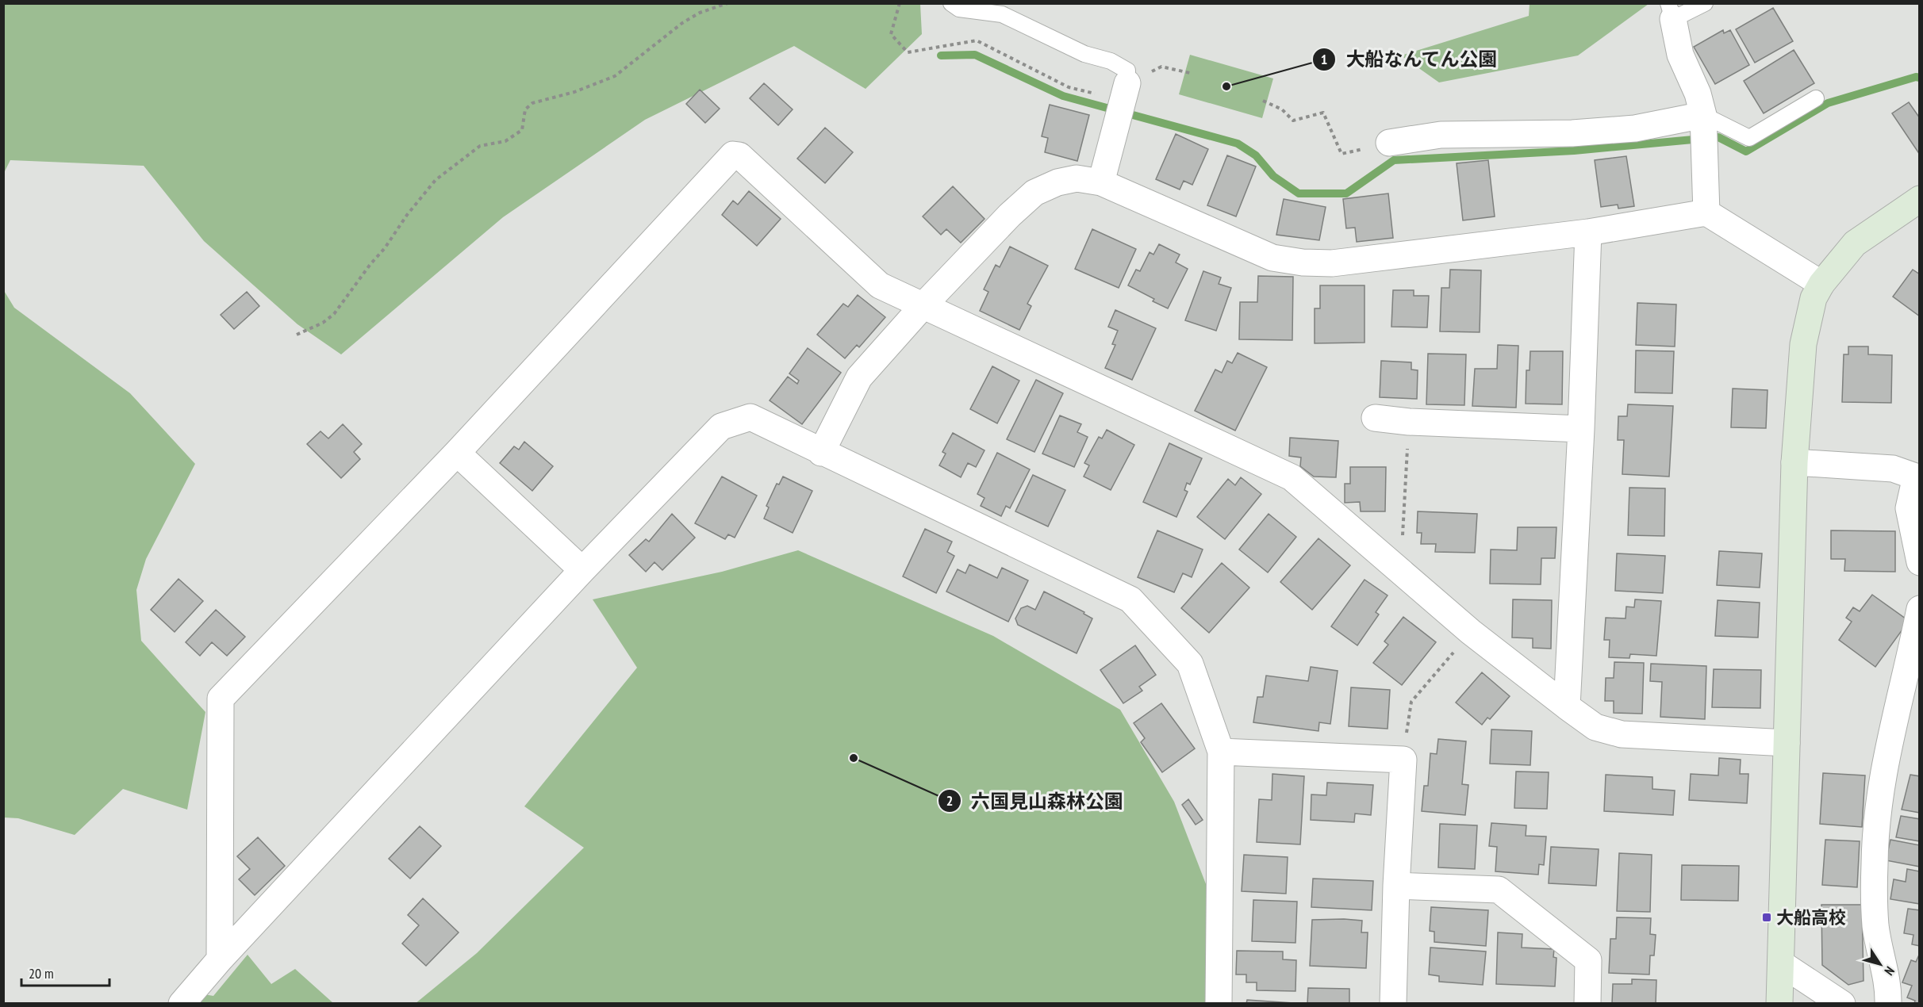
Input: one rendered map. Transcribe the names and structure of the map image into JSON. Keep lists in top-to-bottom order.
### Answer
{
  "places": {
    "other": ["大船なんてん公園", "六国見山森林公園"],
    "transit": ["大船高校"]
  },
  "scale_bar": "20 m",
  "north": "bottom right"
}
